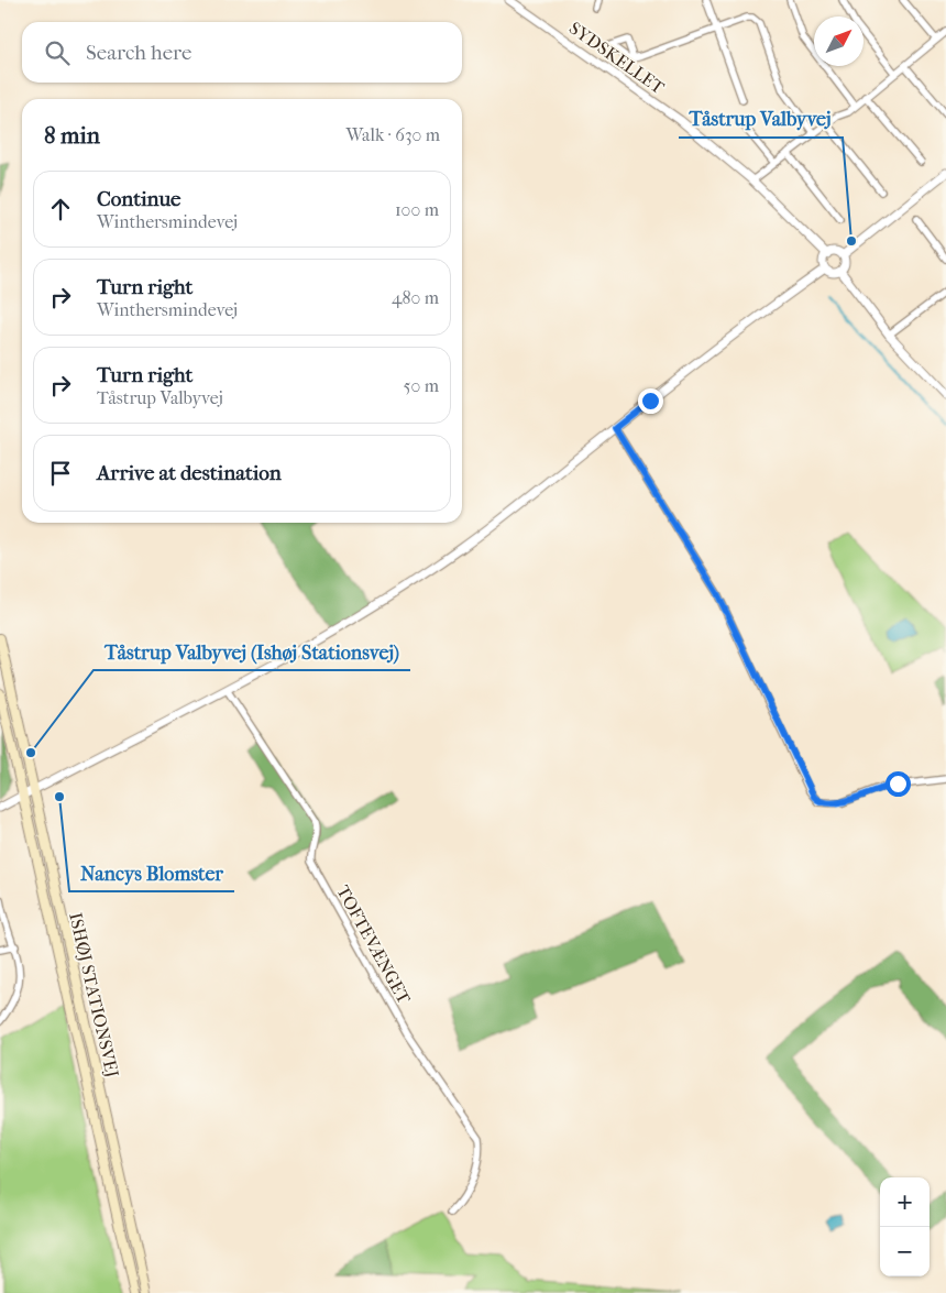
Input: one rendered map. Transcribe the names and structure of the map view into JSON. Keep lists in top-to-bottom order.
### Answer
{
  "streets": {
    "main road": ["ISHØJ STATIONSVEJ"],
    "street": ["SYDSKELLET", "TOFTEVÆNGET"]
  },
  "places": ["Tåstrup Valbyvej", "Tåstrup Valbyvej (Ishøj Stationsvej)", "Nancys Blomster"],
  "north": "top right",
  "page": {
    "search": "Search here",
    "heading": ["8 min", "Walk · 630 m"],
    "list": [
      ["Continue", "Winthersmindevej", "100 m"],
      ["Turn right", "Winthersmindevej", "480 m"],
      ["Turn right", "Tåstrup Valbyvej", "50 m"],
      "Arrive at destination"
    ],
    "map_buttons": ["+", "−"]
  }
}
